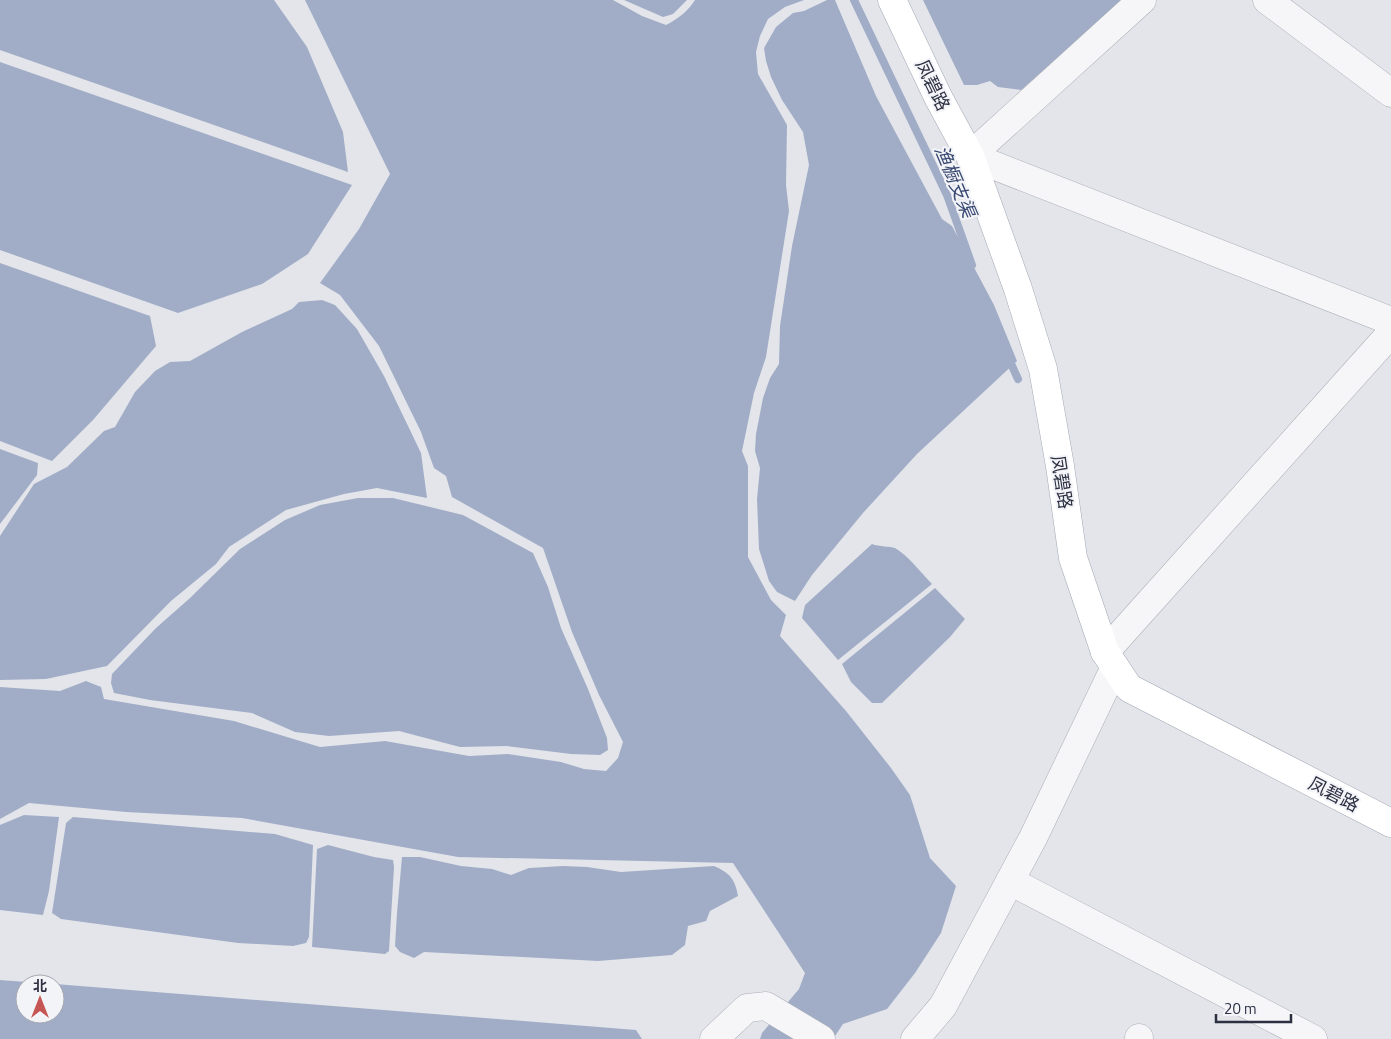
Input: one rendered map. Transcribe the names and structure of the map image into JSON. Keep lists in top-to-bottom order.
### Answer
{
  "streets": {
    "main road": ["凤碧路"]
  },
  "water": ["渔橱支渠"],
  "scale_bar": "20 m",
  "north": "top"
}
